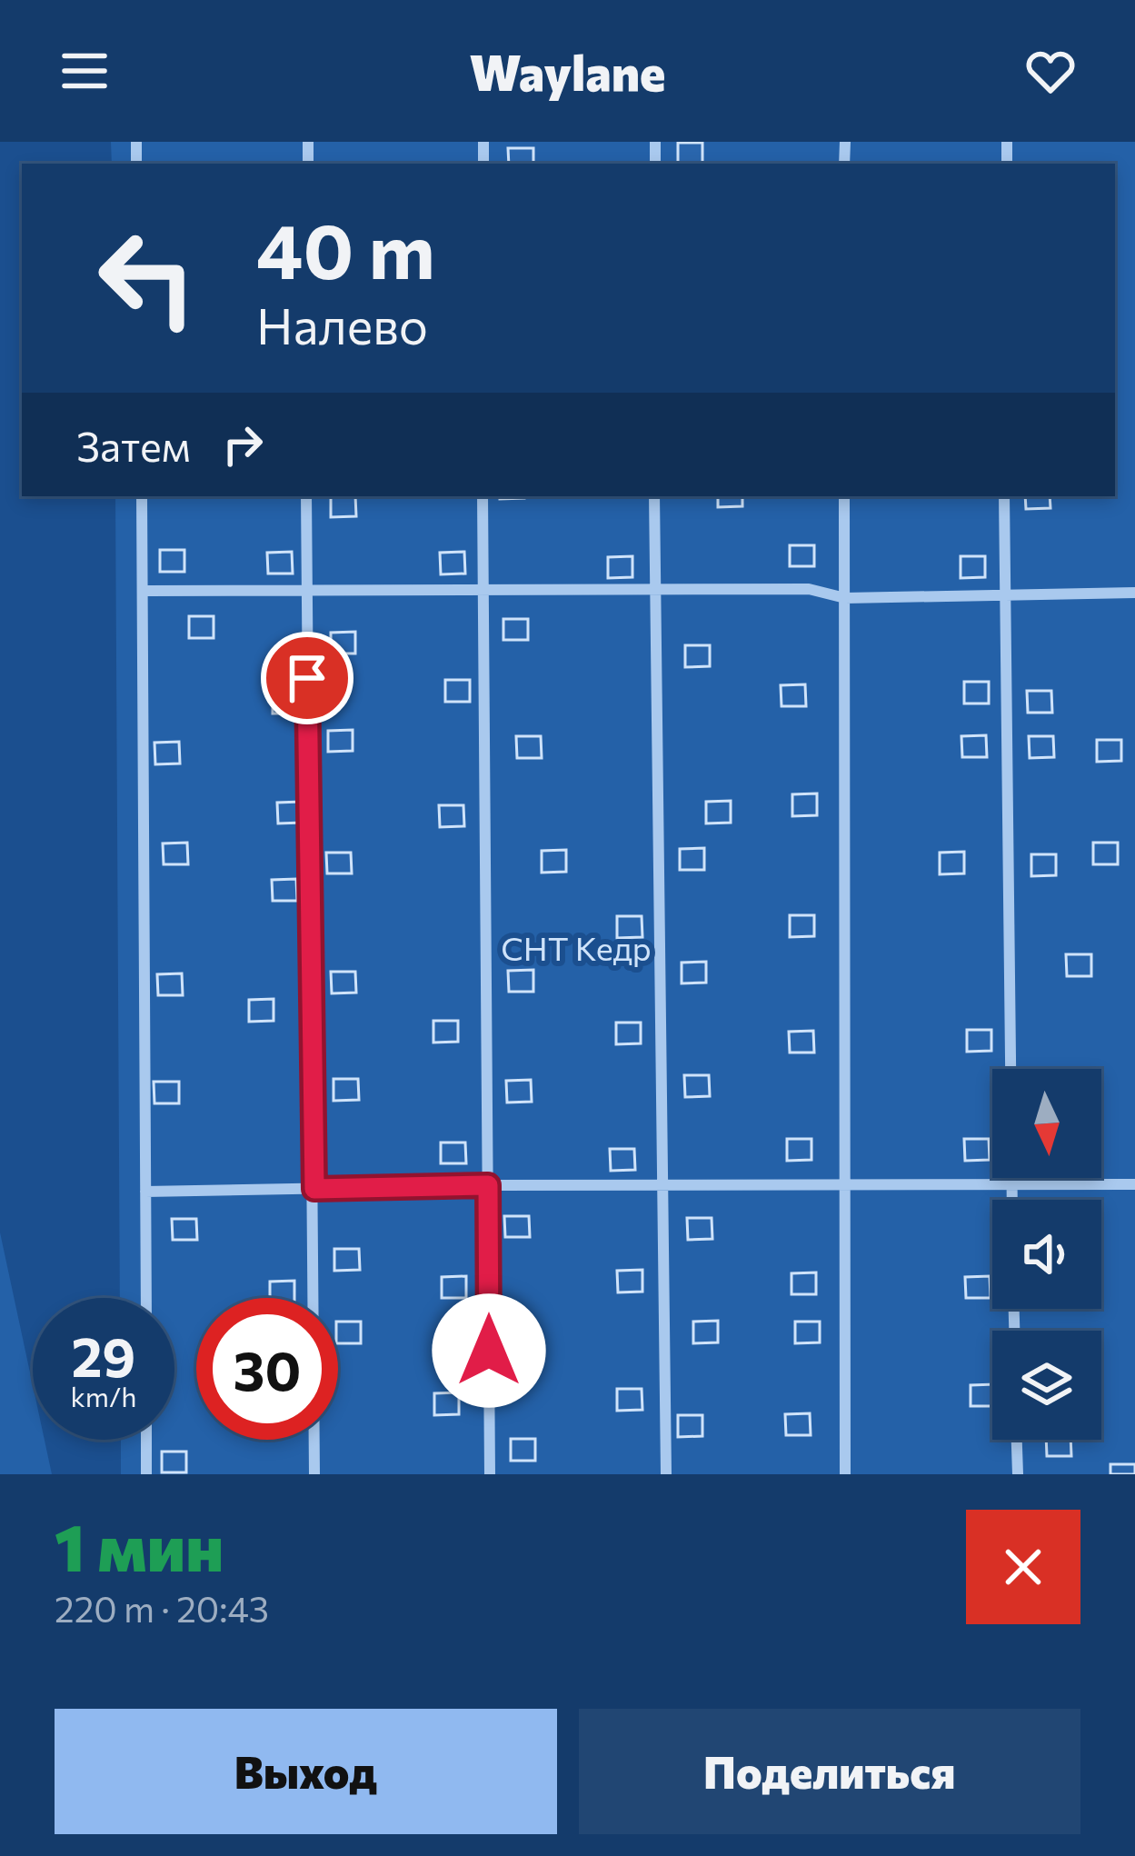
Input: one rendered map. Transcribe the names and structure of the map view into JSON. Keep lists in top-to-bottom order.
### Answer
{
  "parks": ["СНТ Кедр"],
  "north": "bottom",
  "page": {
    "header": "Waylane",
    "turn": ["40 m", "Налево"],
    "then": "Затем",
    "speed": "29 km/h",
    "limit": "30",
    "heading": ["1 мин", "220 m · 20:43"],
    "buttons": ["Выход", "Поделиться"]
  }
}
